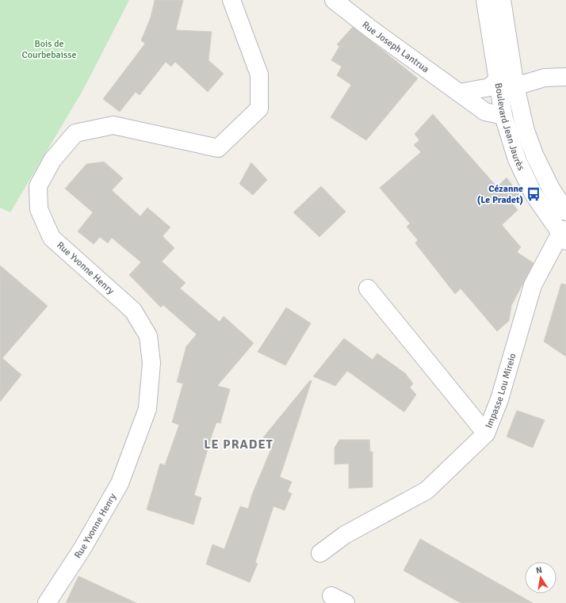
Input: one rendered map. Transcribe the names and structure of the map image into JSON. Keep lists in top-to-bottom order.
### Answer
{
  "streets": {
    "street": [
      "Rue Joseph Lantrua",
      "Boulevard Jean Jaurès",
      "Rue Yvonne Henry",
      "Impasse Lou Mireio"
    ]
  },
  "crossings": [
    ["Rue Joseph Lantrua", "Boulevard Jean Jaurès"],
    ["Boulevard Jean Jaurès", "Impasse Lou Mireio"]
  ],
  "districts": ["LE PRADET"],
  "parks": ["Bois de Courbebaisse"],
  "places": {
    "bus stop": ["Cézanne (Le Pradet)"]
  },
  "north": "top"
}
